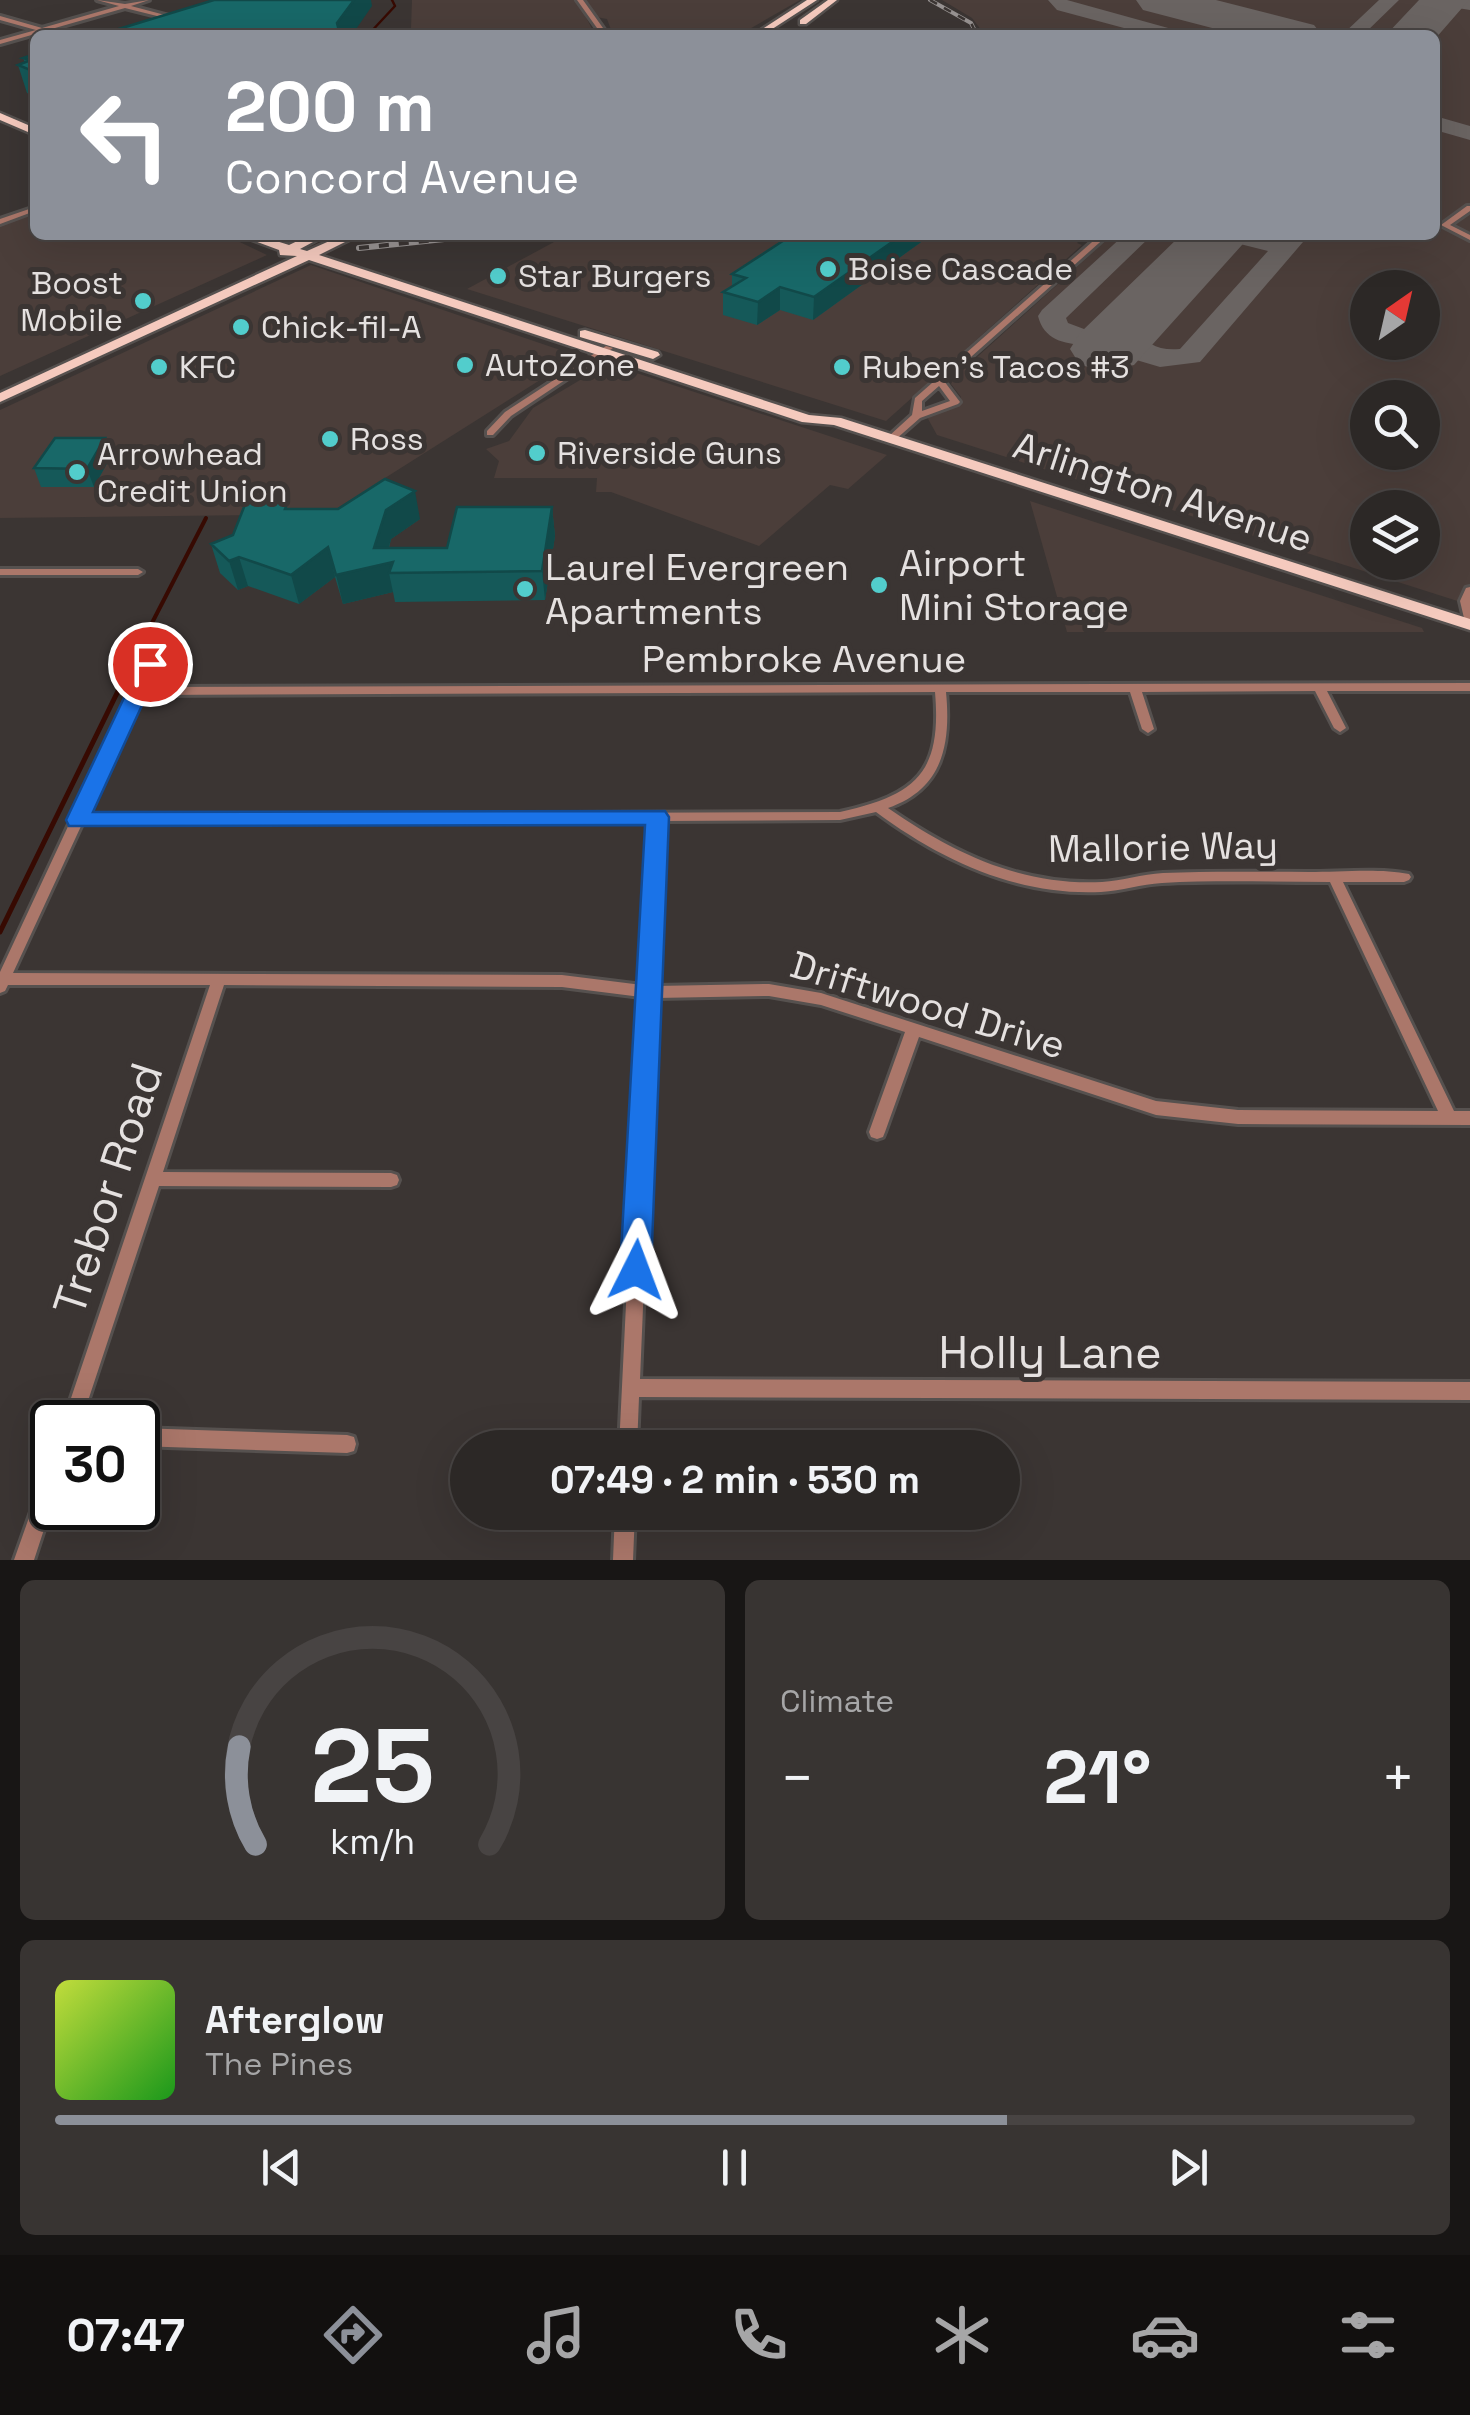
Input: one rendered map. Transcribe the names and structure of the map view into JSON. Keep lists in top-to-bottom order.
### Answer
{
  "streets": {
    "main road": ["Arlington Avenue"],
    "street": [
      "Pembroke Avenue",
      "Mallorie Way",
      "Driftwood Drive",
      "Trebor Road",
      "Holly Lane"
    ]
  },
  "crossings": [
    ["Driftwood Drive", "Trebor Road"]
  ],
  "places": [
    "Boise Cascade",
    "Star Burgers",
    "Boost Mobile",
    "Chick-fil-A",
    "AutoZone",
    "KFC",
    "Ruben's Tacos #3",
    "Ross",
    "Riverside Guns",
    "Arrowhead Credit Union",
    "Airport Mini Storage",
    "Laurel Evergreen Apartments"
  ],
  "north": "top right",
  "page": {
    "turn": ["200 m", "Concord Avenue"],
    "limit": "30",
    "trip": "07:49 · 2 min · 530 m",
    "tile": "Climate",
    "heat": ["−", "21°", "+"],
    "song": ["Afterglow", "The Pines"],
    "tabs": "07:47",
    "gauge": ["25", "km/h"]
  }
}
